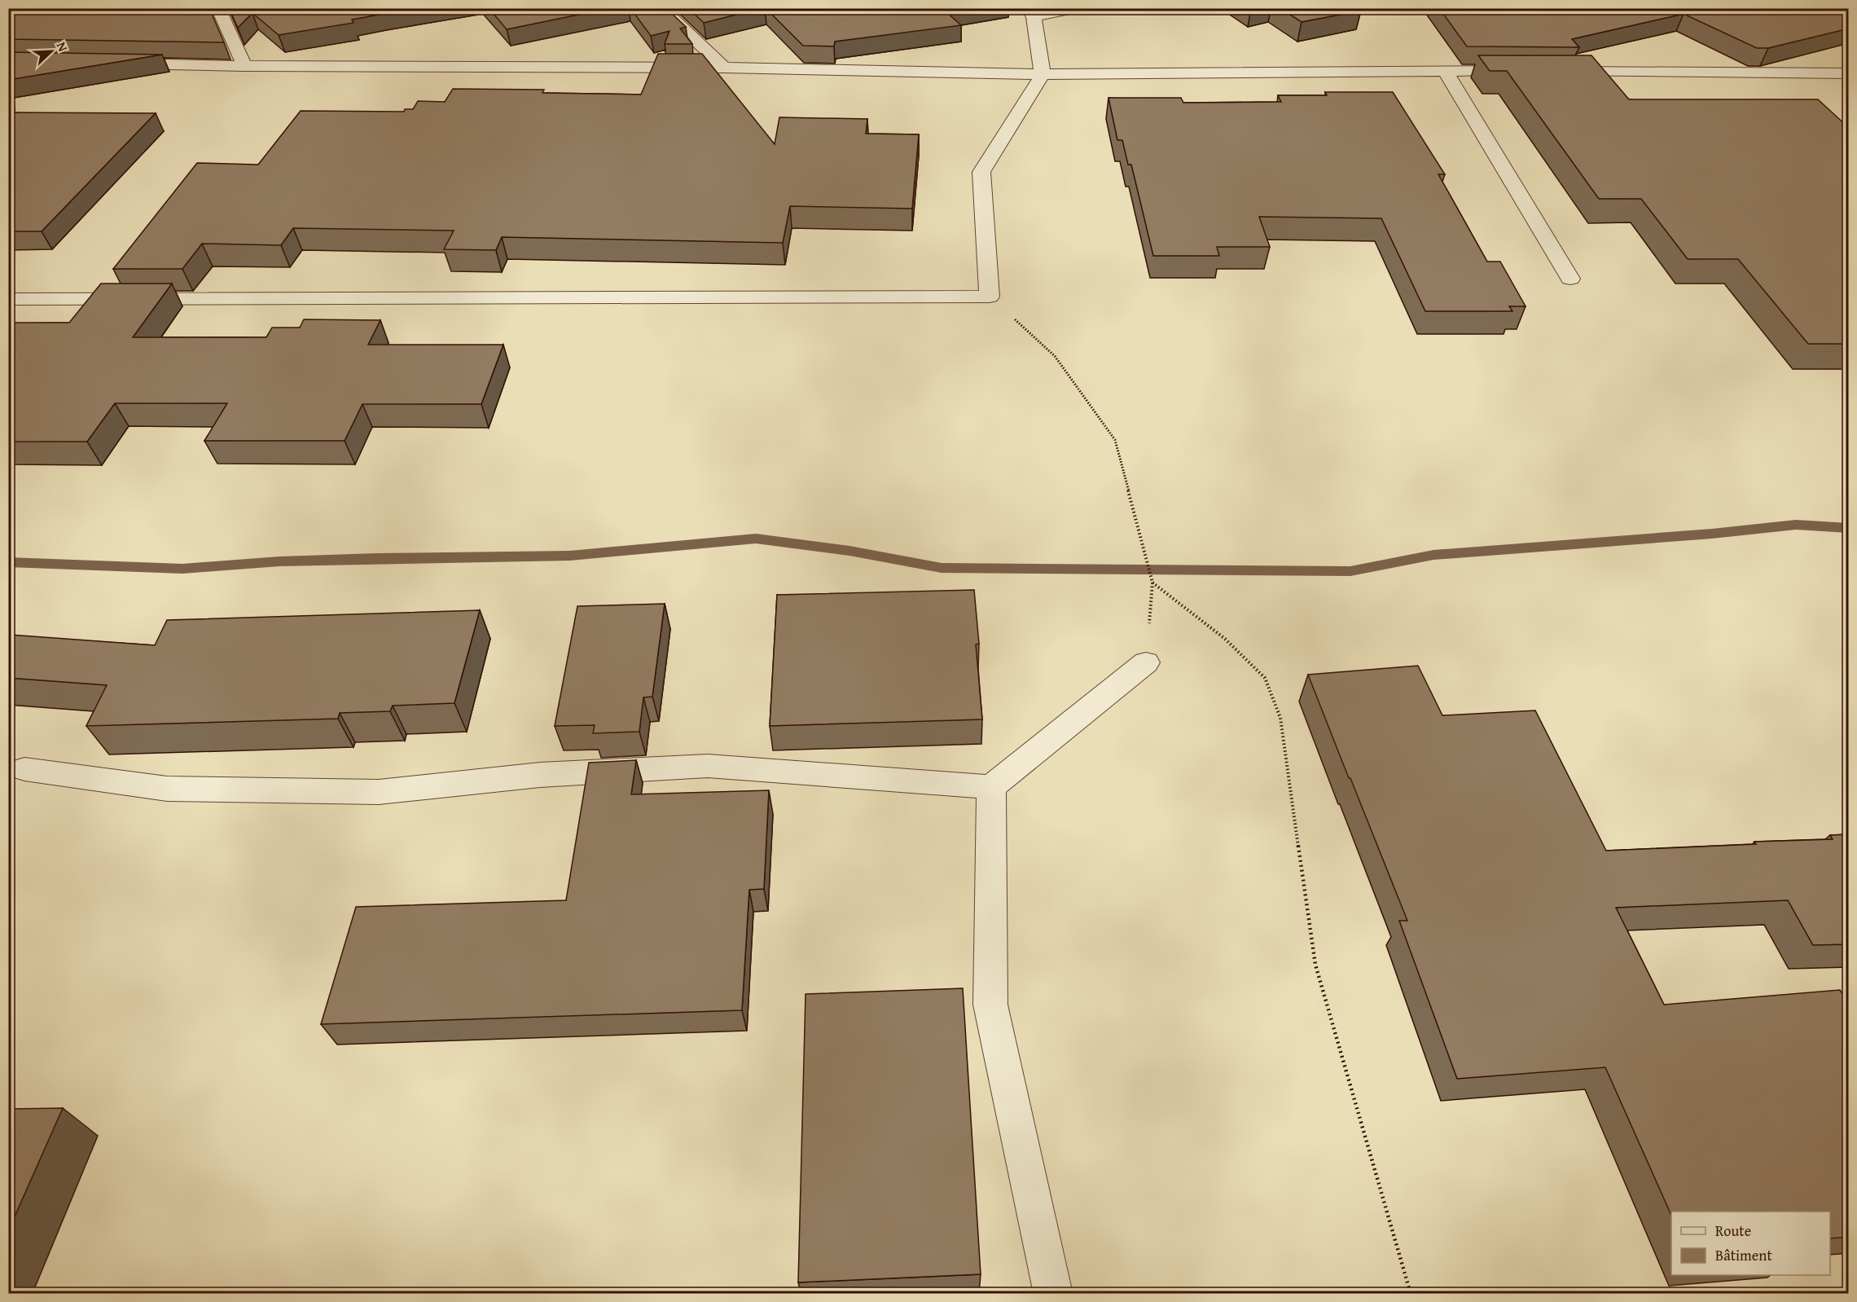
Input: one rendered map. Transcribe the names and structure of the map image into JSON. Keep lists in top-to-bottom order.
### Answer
{
  "legend": ["Route", "Bâtiment"],
  "north": "top right"
}
